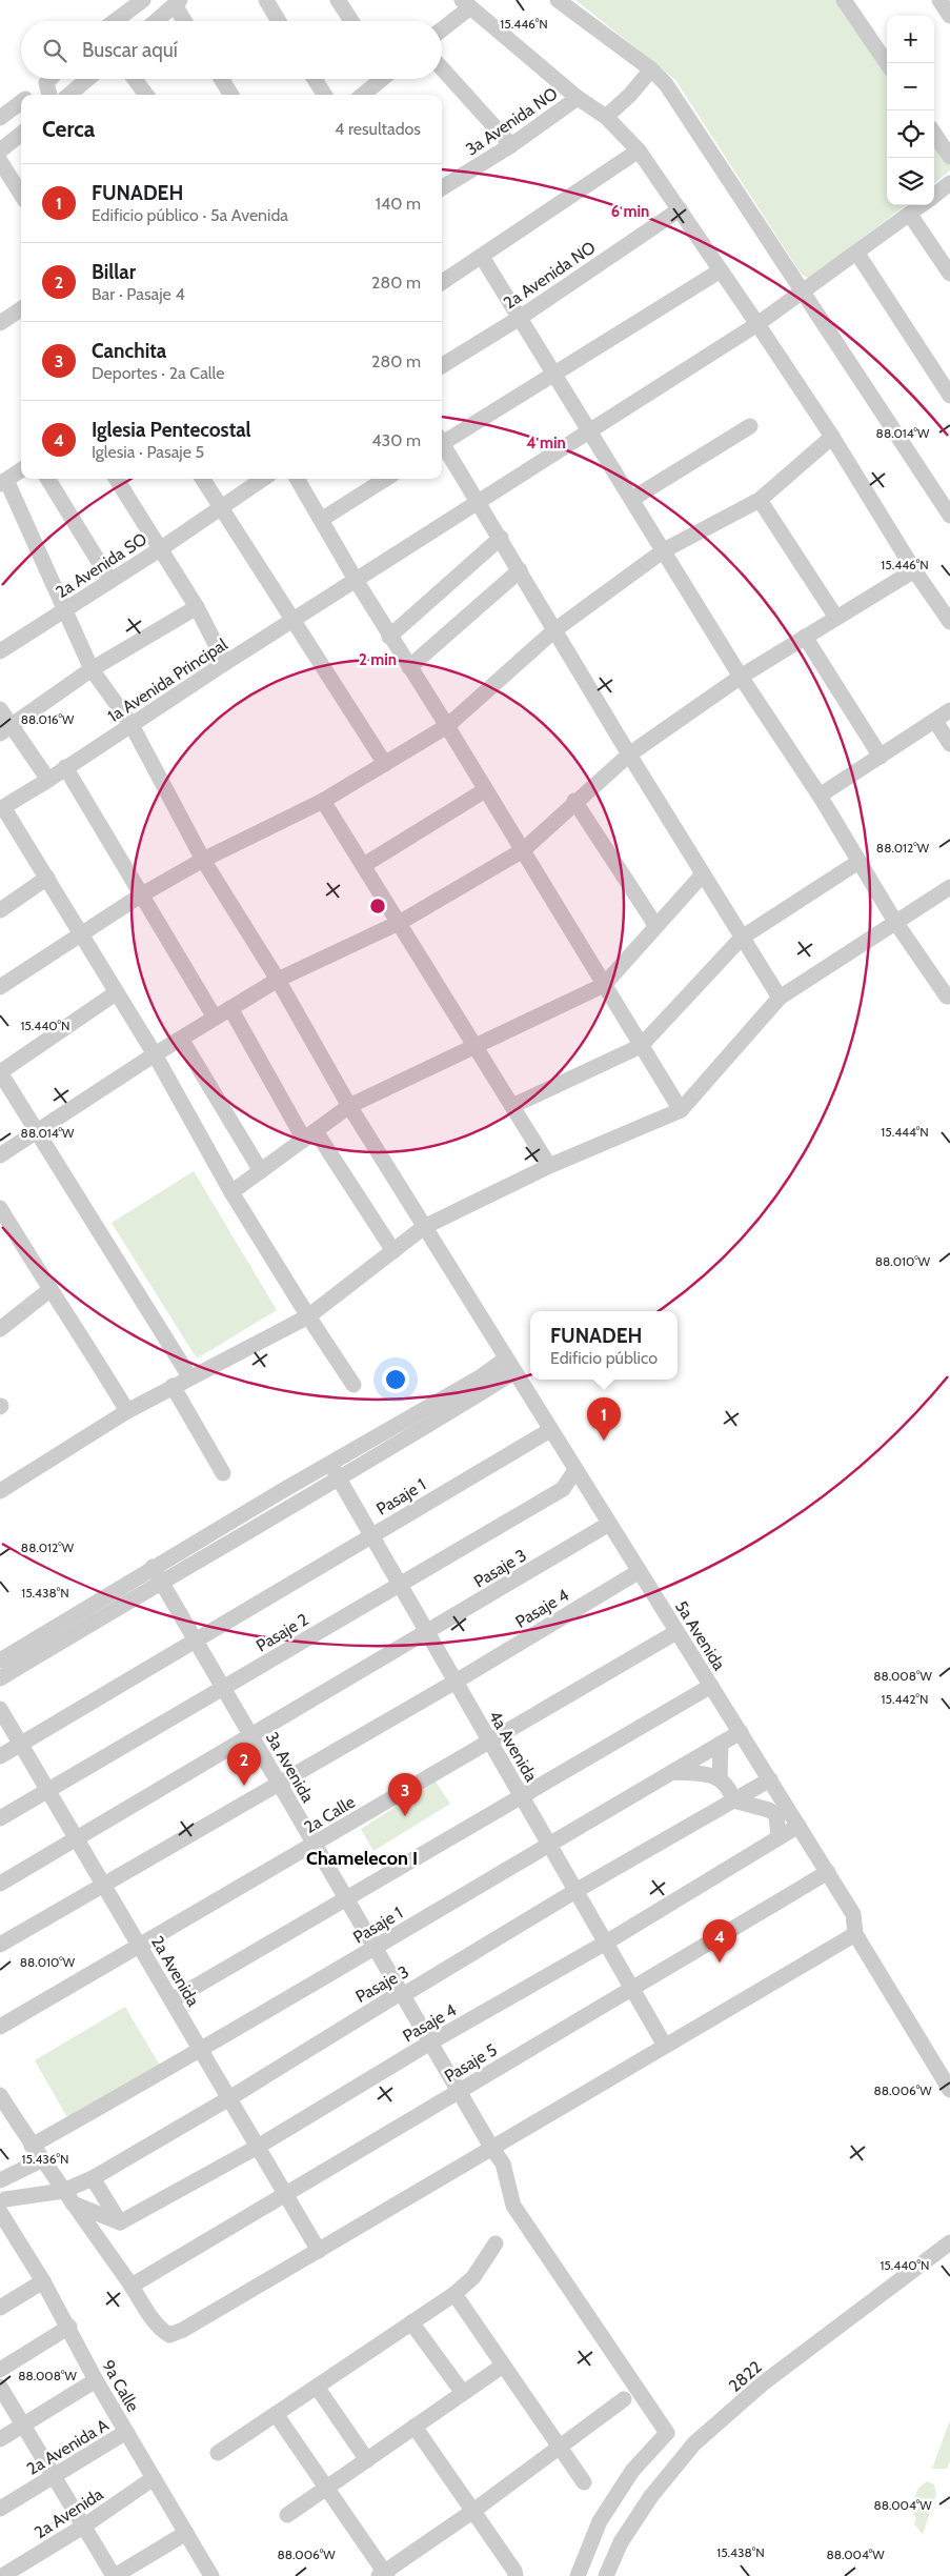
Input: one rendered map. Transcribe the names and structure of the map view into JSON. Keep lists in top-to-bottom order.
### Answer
{
  "streets": {
    "street": [
      "3a Avenida NO",
      "2a Avenida NO",
      "2a Avenida SO",
      "1a Avenida Principal",
      "Pasaje 1",
      "Pasaje 3",
      "Pasaje 4",
      "Pasaje 2",
      "5a Avenida",
      "4a Avenida",
      "3a Avenida",
      "2a Calle",
      "2a Avenida",
      "Pasaje 5",
      "2822",
      "9a Calle",
      "2a Avenida A"
    ]
  },
  "crossings": [
    ["2a Avenida SO", "5a Avenida"],
    ["1a Avenida Principal", "5a Avenida"],
    ["Pasaje 1", "5a Avenida"],
    ["Pasaje 1", "4a Avenida"],
    ["Pasaje 1", "3a Avenida"],
    ["Pasaje 1", "2a Avenida"],
    ["Pasaje 3", "5a Avenida"],
    ["Pasaje 3", "4a Avenida"],
    ["Pasaje 3", "3a Avenida"],
    ["Pasaje 3", "2a Avenida"],
    ["Pasaje 3", "9a Calle"],
    ["Pasaje 4", "5a Avenida"],
    ["Pasaje 4", "4a Avenida"],
    ["Pasaje 4", "3a Avenida"],
    ["Pasaje 4", "2a Avenida"],
    ["Pasaje 2", "5a Avenida"],
    ["Pasaje 2", "4a Avenida"],
    ["Pasaje 2", "3a Avenida"],
    ["Pasaje 2", "2a Avenida"],
    ["5a Avenida", "2a Calle"],
    ["5a Avenida", "Pasaje 5"],
    ["4a Avenida", "2a Calle"],
    ["4a Avenida", "Pasaje 5"],
    ["3a Avenida", "2a Calle"],
    ["3a Avenida", "Pasaje 5"],
    ["2a Calle", "2a Avenida"],
    ["2a Avenida", "Pasaje 5"],
    ["2a Avenida", "9a Calle"],
    ["9a Calle", "2a Avenida A"]
  ],
  "districts": ["Chamelecon I"],
  "page": {
    "map_buttons": ["+", "−"],
    "search": "Buscar aquí",
    "heading": ["Cerca", "4 resultados"],
    "list": [
      {
        "mark": "1",
        "name": "FUNADEH",
        "note": "Edificio público · 5a Avenida",
        "value": "140 m"
      },
      {
        "mark": "2",
        "name": "Billar",
        "note": "Bar · Pasaje 4",
        "value": "280 m"
      },
      {
        "mark": "3",
        "name": "Canchita",
        "note": "Deportes · 2a Calle",
        "value": "280 m"
      },
      {
        "mark": "4",
        "name": "Iglesia Pentecostal",
        "note": "Iglesia · Pasaje 5",
        "value": "430 m"
      }
    ],
    "popup": ["FUNADEH", "Edificio público"],
    "pins": [
      "1",
      "2",
      "3",
      "4"
    ]
  },
  "coordinates": [
    "15.446°N",
    "88.014°W",
    "88.016°W",
    "88.012°W",
    "15.440°N",
    "15.444°N",
    "88.010°W",
    "15.438°N",
    "88.008°W",
    "15.442°N",
    "88.006°W",
    "15.436°N",
    "88.004°W"
  ],
  "rings": ["6 min", "4 min", "2 min"]
}
